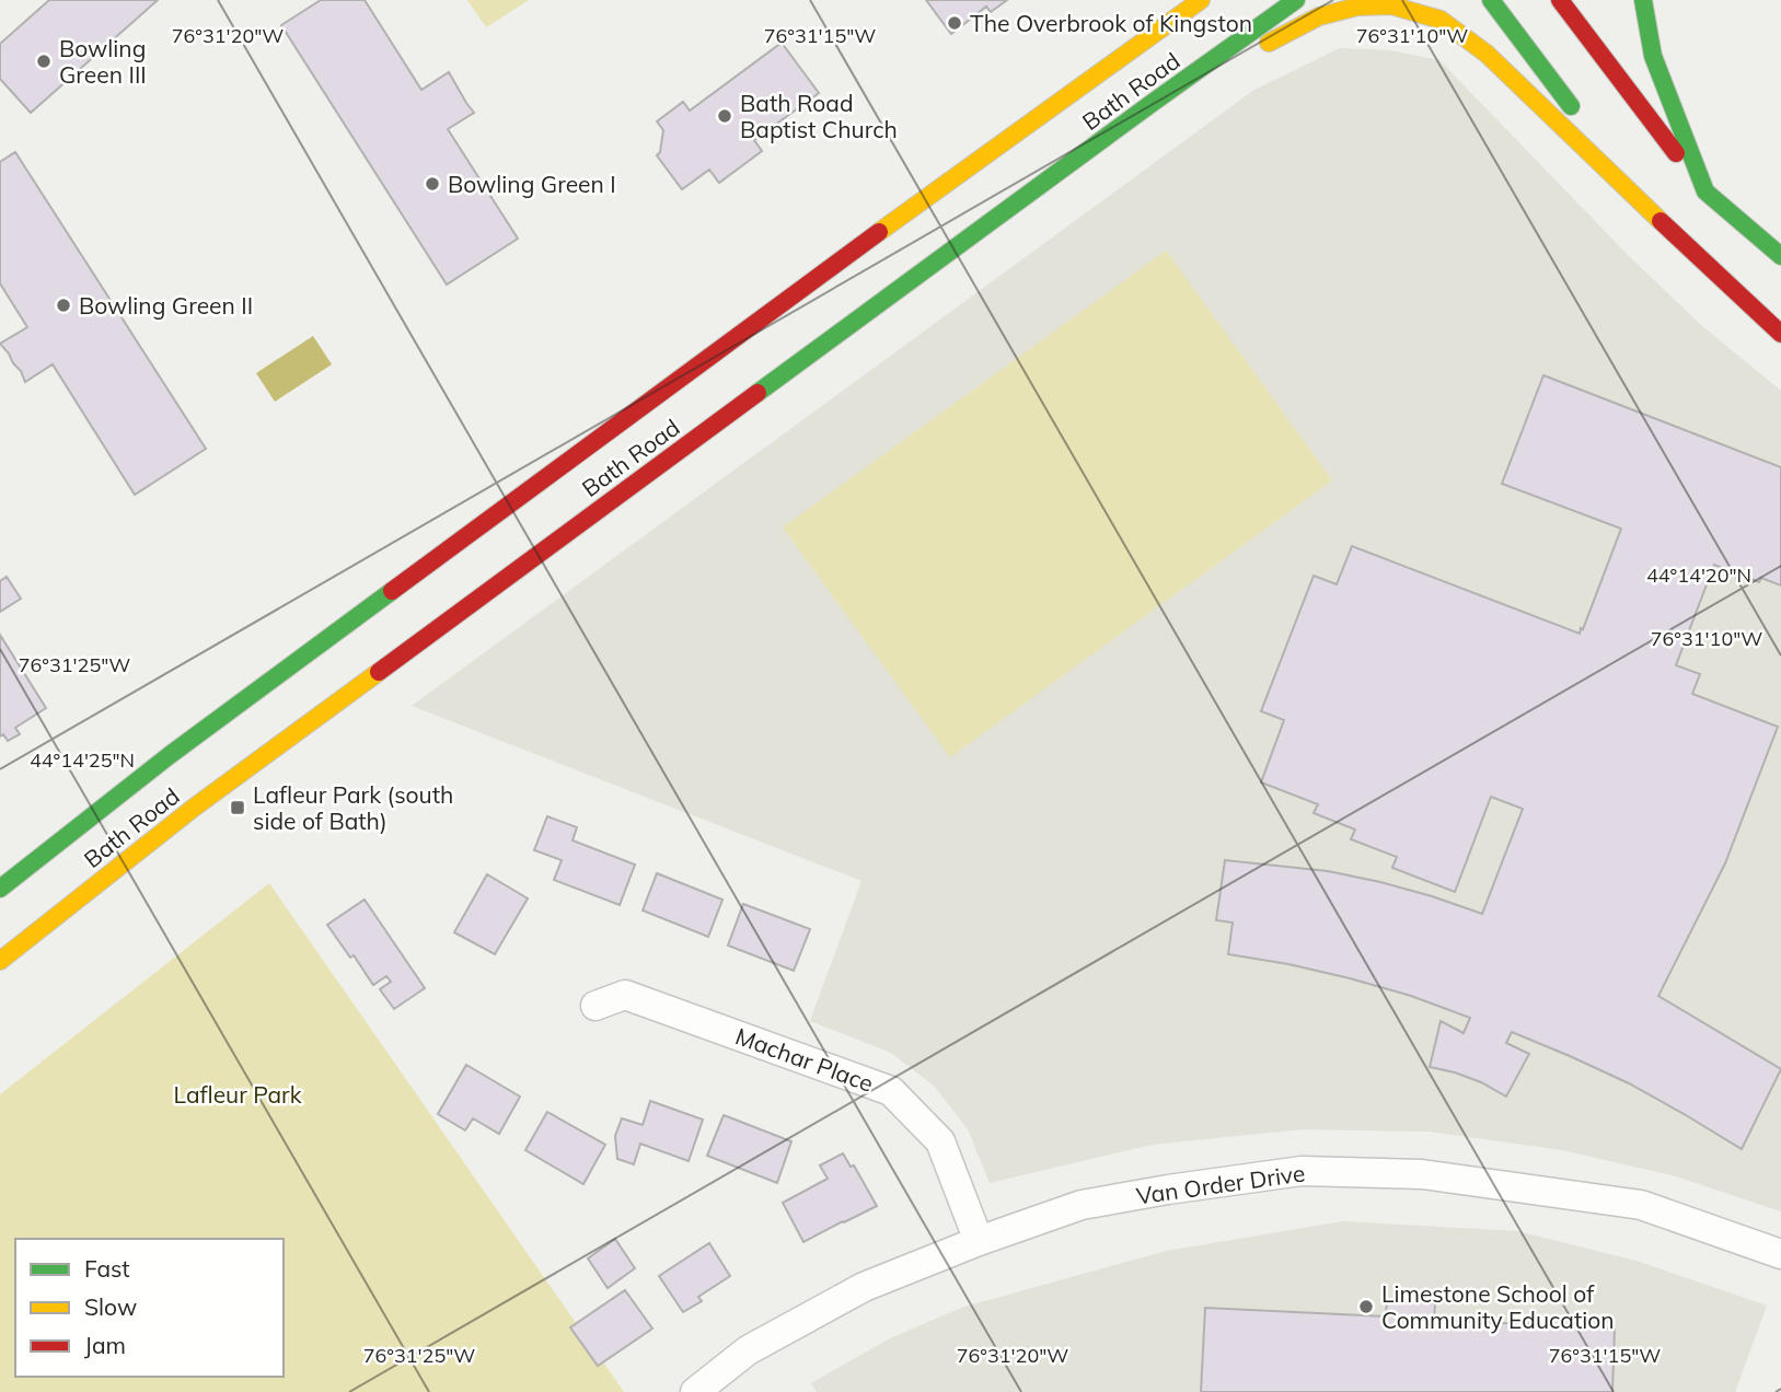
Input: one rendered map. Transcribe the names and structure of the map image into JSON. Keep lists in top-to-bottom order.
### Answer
{
  "streets": {
    "main road": ["Bath Road"],
    "street": ["Machar Place", "Van Order Drive"]
  },
  "crossings": [
    ["Machar Place", "Van Order Drive"]
  ],
  "parks": ["Lafleur Park"],
  "places": {
    "other": [
      "The Overbrook of Kingston",
      "Bowling Green III",
      "Bath Road Baptist Church",
      "Bowling Green I",
      "Bowling Green II",
      "Limestone School of Community Education"
    ],
    "transit": ["Lafleur Park (south side of Bath)"]
  },
  "legend": ["Fast", "Slow", "Jam"],
  "coordinates": [
    "76°31'20\"W",
    "76°31'15\"W",
    "76°31'10\"W",
    "44°14'20\"N",
    "76°31'25\"W",
    "44°14'25\"N"
  ]
}
